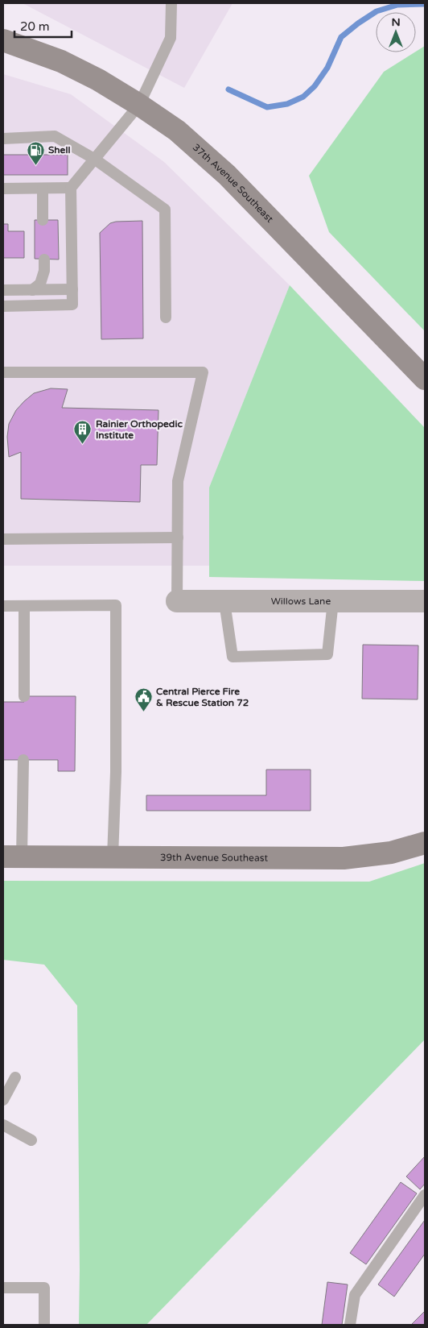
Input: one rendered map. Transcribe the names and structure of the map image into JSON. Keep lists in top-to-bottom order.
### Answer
{
  "streets": {
    "main road": ["37th Avenue Southeast", "39th Avenue Southeast"],
    "street": ["Willows Lane"]
  },
  "places": {
    "fuel station": ["Shell"],
    "building": ["Rainier Orthopedic Institute"],
    "public building": ["Central Pierce Fire & Rescue Station 72"]
  },
  "scale_bar": "20 m",
  "north": "top"
}
